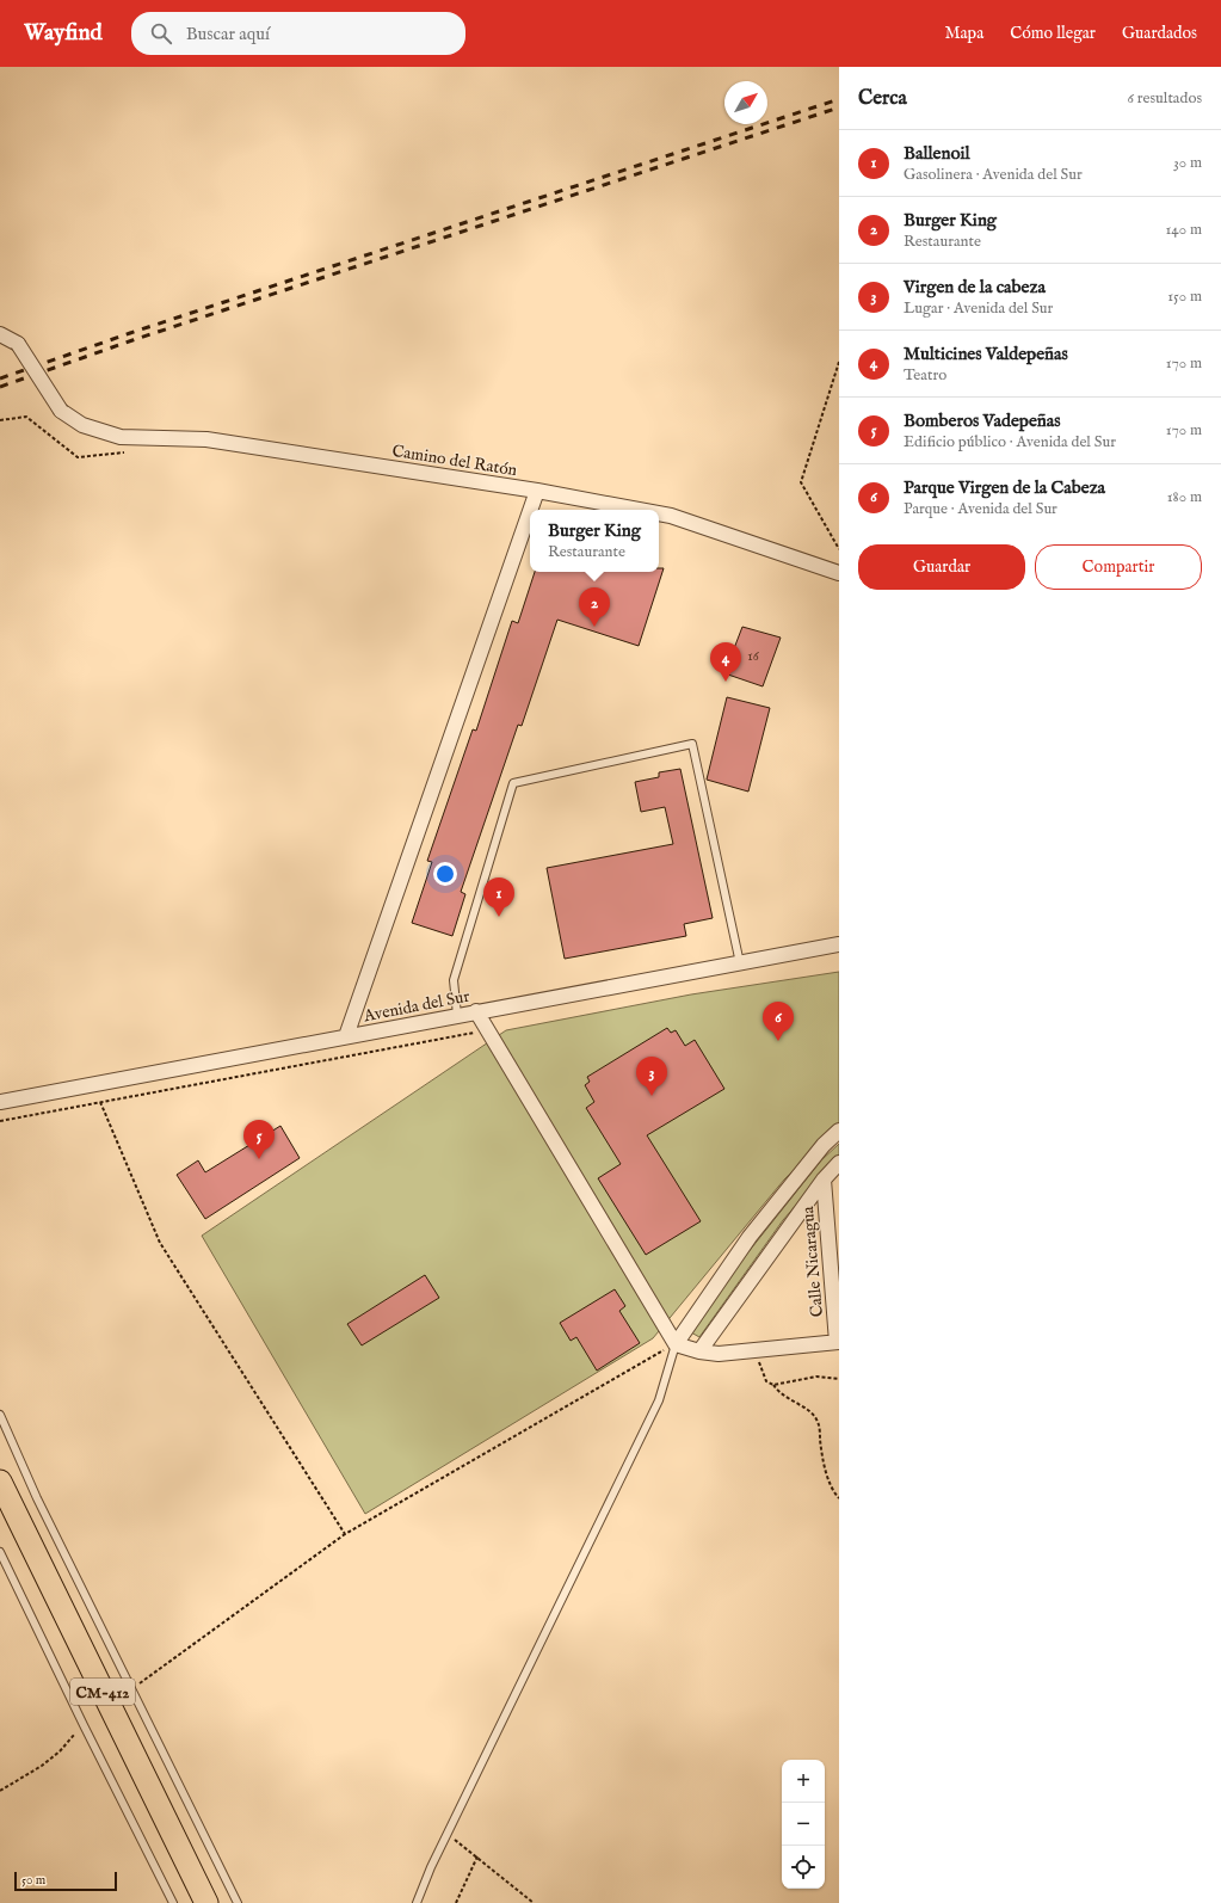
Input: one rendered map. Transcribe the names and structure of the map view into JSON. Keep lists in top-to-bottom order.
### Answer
{
  "streets": {
    "main road": ["CM-412"],
    "street": ["Camino del Ratón", "Avenida del Sur", "Calle Nicaragua"]
  },
  "house_numbers": ["16"],
  "scale_bar": "50 m",
  "north": "top right",
  "page": {
    "header": "Wayfind",
    "search": "Buscar aquí",
    "nav": ["Mapa", "Cómo llegar", "Guardados"],
    "heading": ["Cerca", "6 resultados"],
    "list": [
      {
        "mark": "1",
        "name": "Ballenoil",
        "note": "Gasolinera · Avenida del Sur",
        "value": "30 m"
      },
      {
        "mark": "2",
        "name": "Burger King",
        "note": "Restaurante",
        "value": "140 m"
      },
      {
        "mark": "3",
        "name": "Virgen de la cabeza",
        "note": "Lugar · Avenida del Sur",
        "value": "150 m"
      },
      {
        "mark": "4",
        "name": "Multicines Valdepeñas",
        "note": "Teatro",
        "value": "170 m"
      },
      {
        "mark": "5",
        "name": "Bomberos Vadepeñas",
        "note": "Edificio público · Avenida del Sur",
        "value": "170 m"
      },
      {
        "mark": "6",
        "name": "Parque Virgen de la Cabeza",
        "note": "Parque · Avenida del Sur",
        "value": "180 m"
      }
    ],
    "popup": ["Burger King", "Restaurante"],
    "buttons": ["Guardar", "Compartir"],
    "pins": [
      "2",
      "4",
      "1",
      "6",
      "3",
      "5"
    ],
    "map_buttons": ["+", "−"],
    "scale": "50 m"
  }
}
